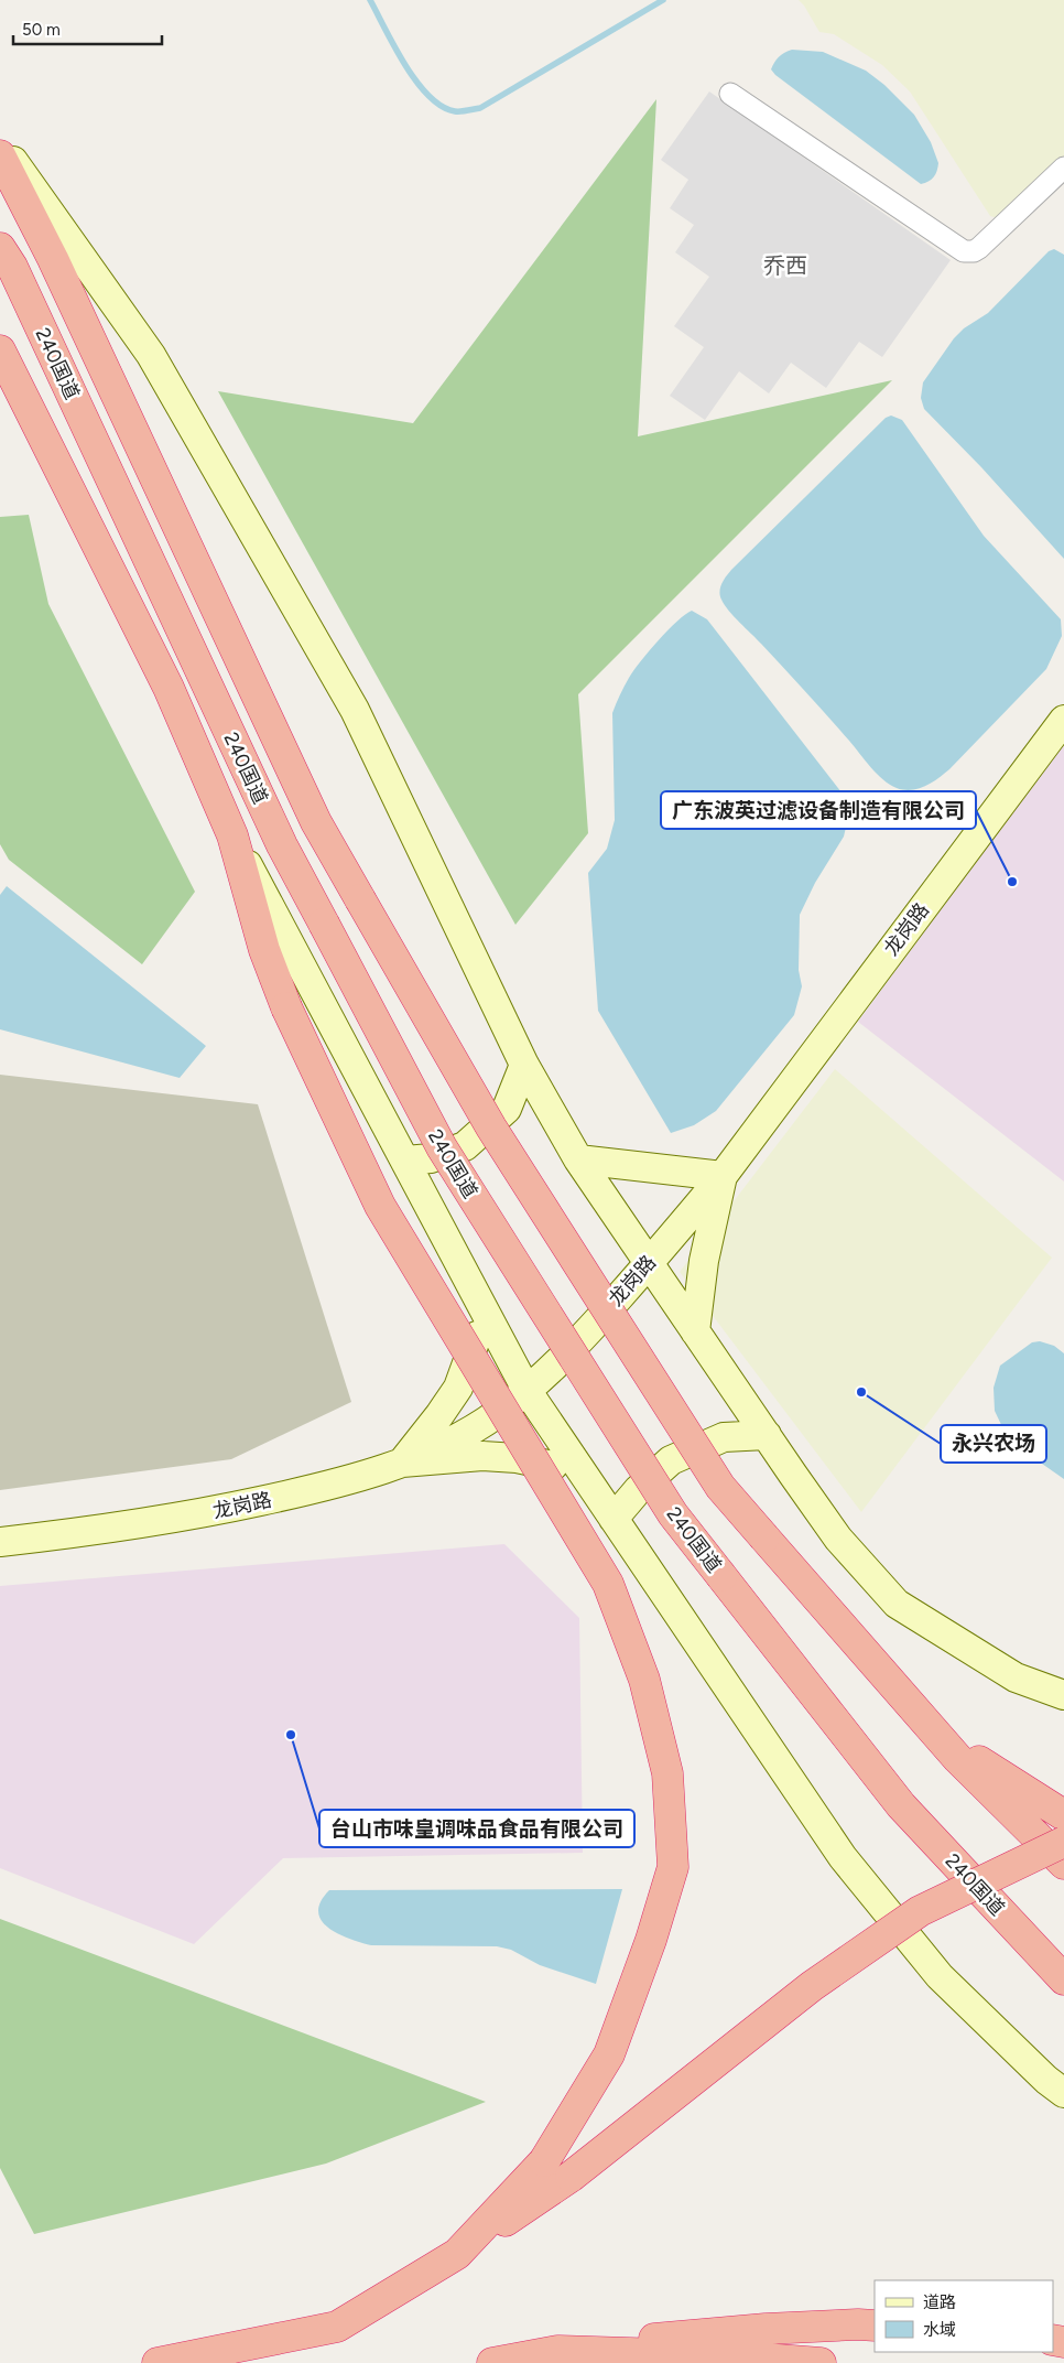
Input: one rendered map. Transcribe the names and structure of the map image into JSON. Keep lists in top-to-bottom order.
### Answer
{
  "streets": {
    "highway": ["240国道"],
    "main road": ["龙岗路"]
  },
  "districts": ["乔西"],
  "places": ["广东波英过滤设备制造有限公司", "永兴农场", "台山市味皇调味品食品有限公司"],
  "legend": ["道路", "水域"],
  "scale_bar": "50 m"
}
